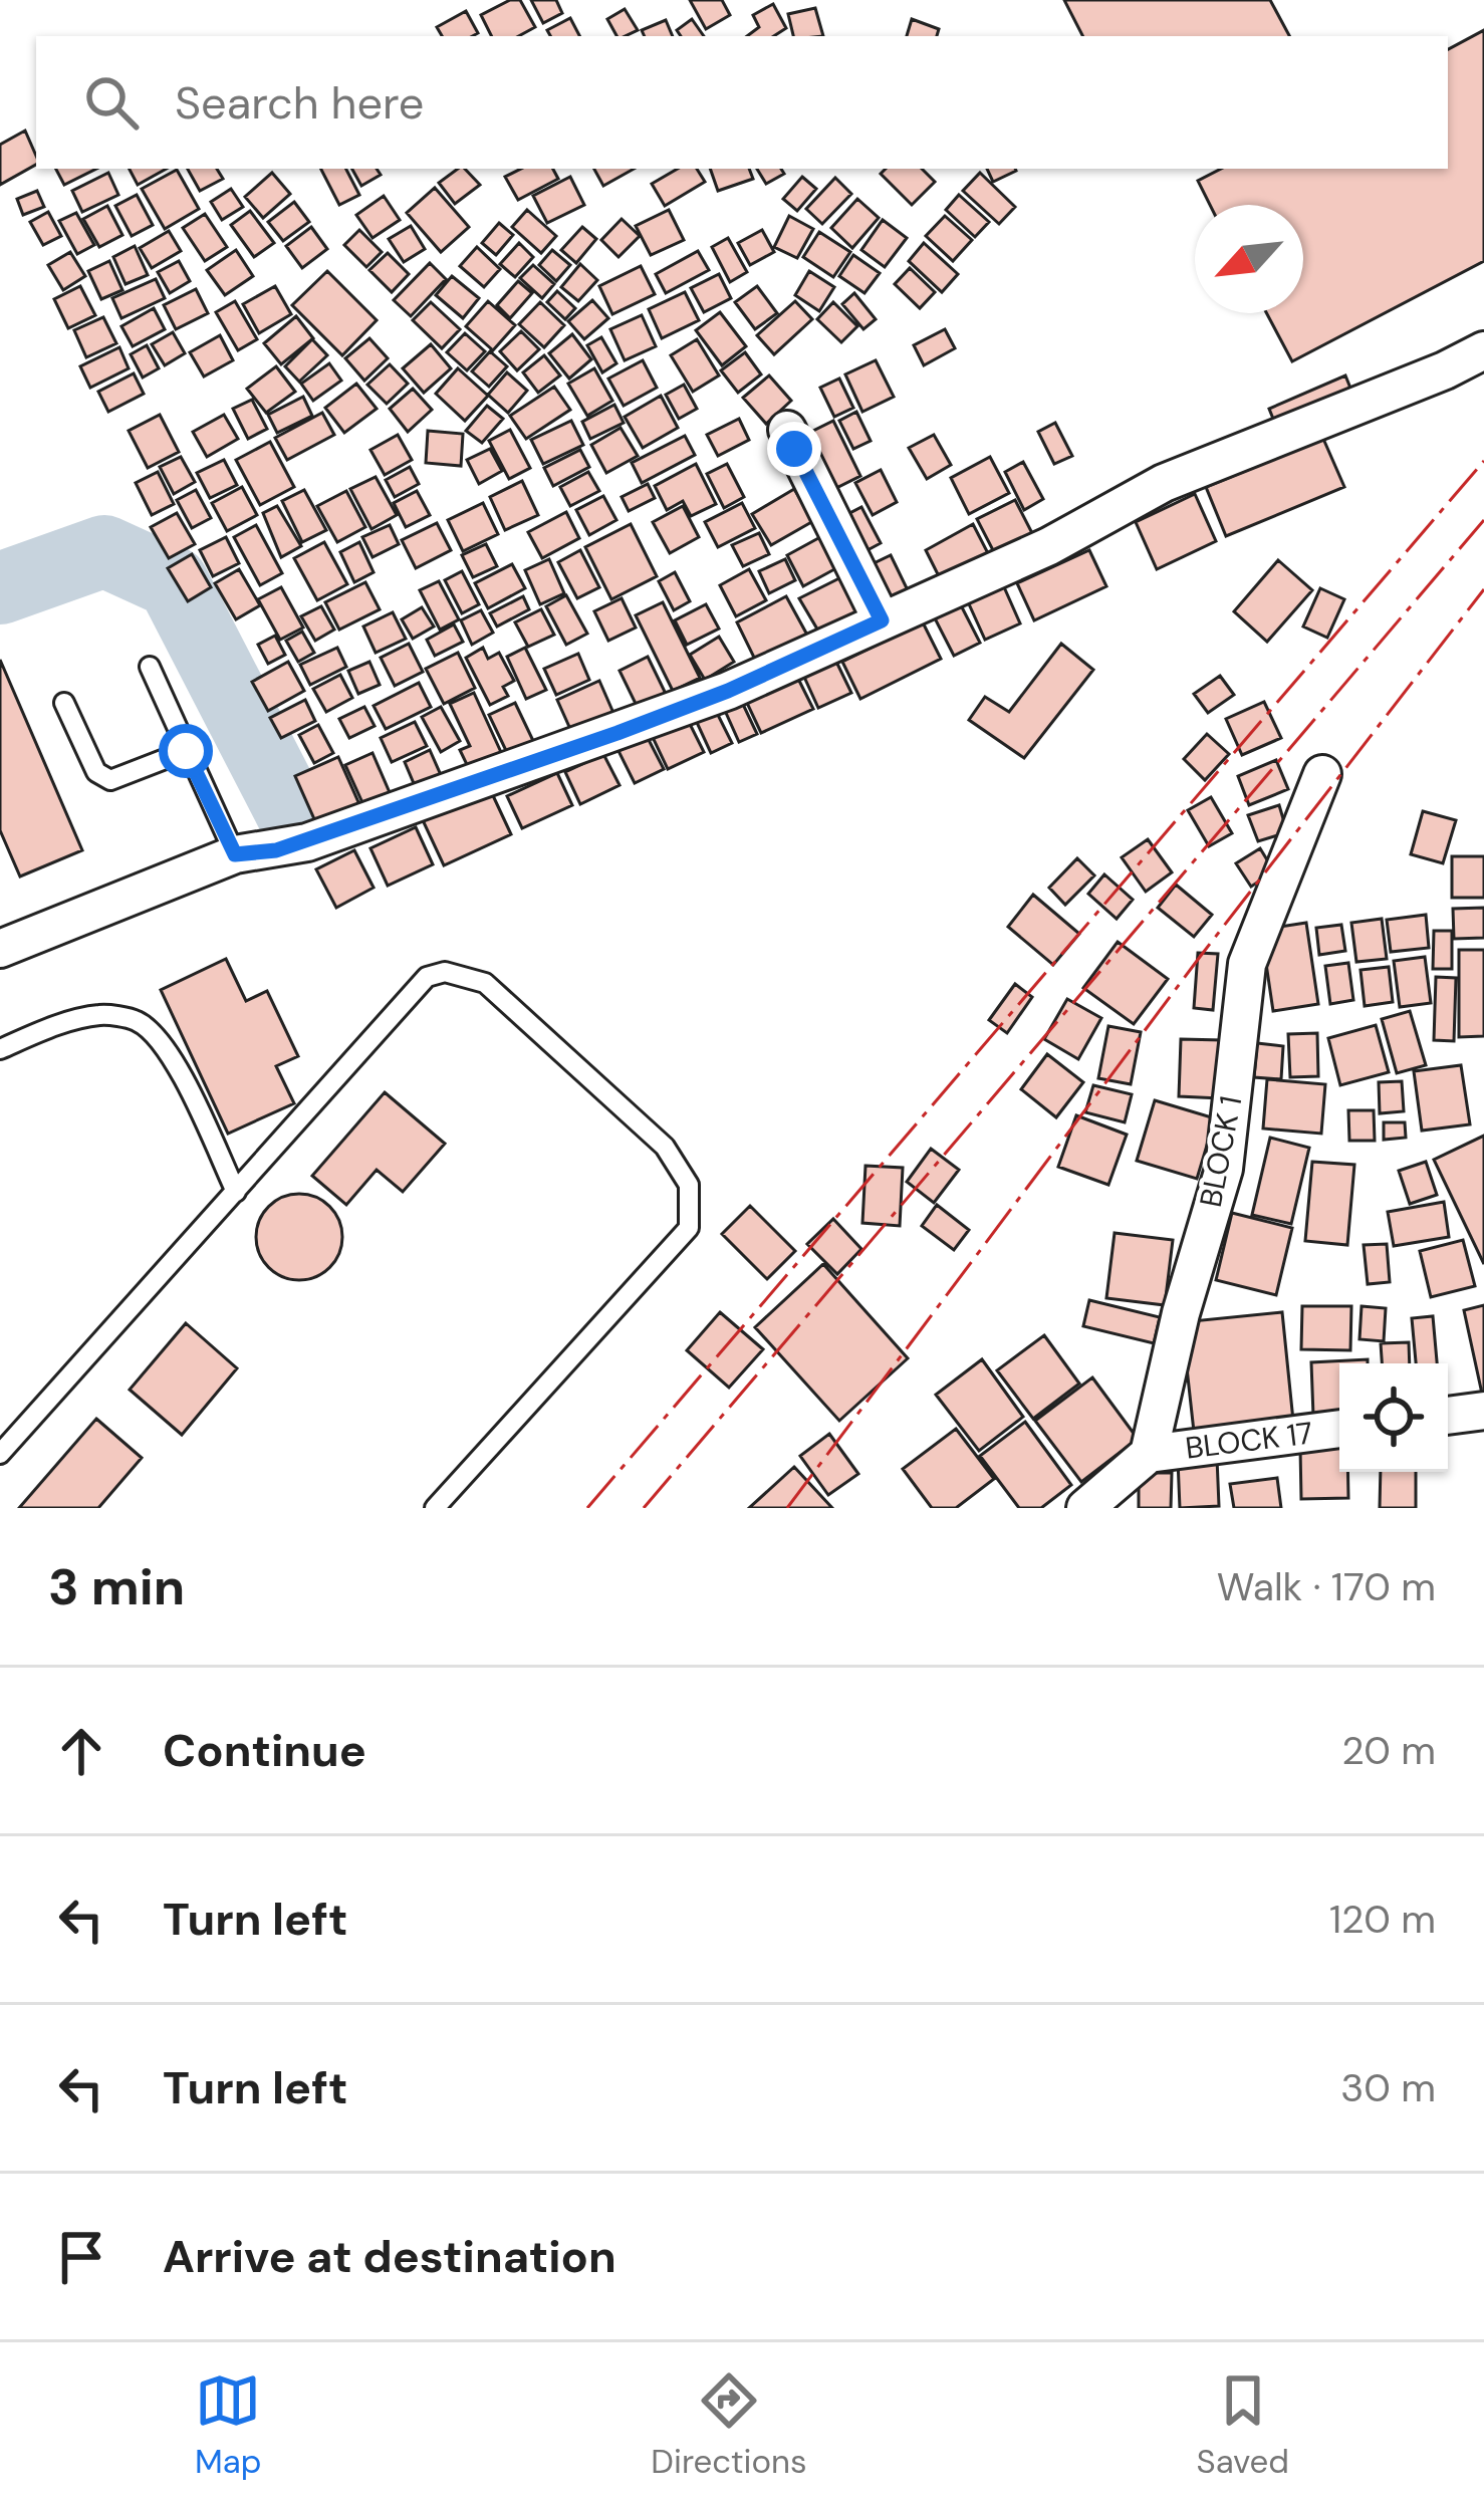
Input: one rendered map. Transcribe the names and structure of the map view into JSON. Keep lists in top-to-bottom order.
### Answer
{
  "streets": {
    "street": ["BLOCK 1", "BLOCK 17"]
  },
  "crossings": [
    ["BLOCK 1", "BLOCK 17"]
  ],
  "north": "bottom left",
  "page": {
    "search": "Search here",
    "heading": ["3 min", "Walk · 170 m"],
    "list": [
      ["Continue", "20 m"],
      ["Turn left", "120 m"],
      ["Turn left", "30 m"],
      "Arrive at destination"
    ],
    "nav": ["Map", "Directions", "Saved"]
  }
}
